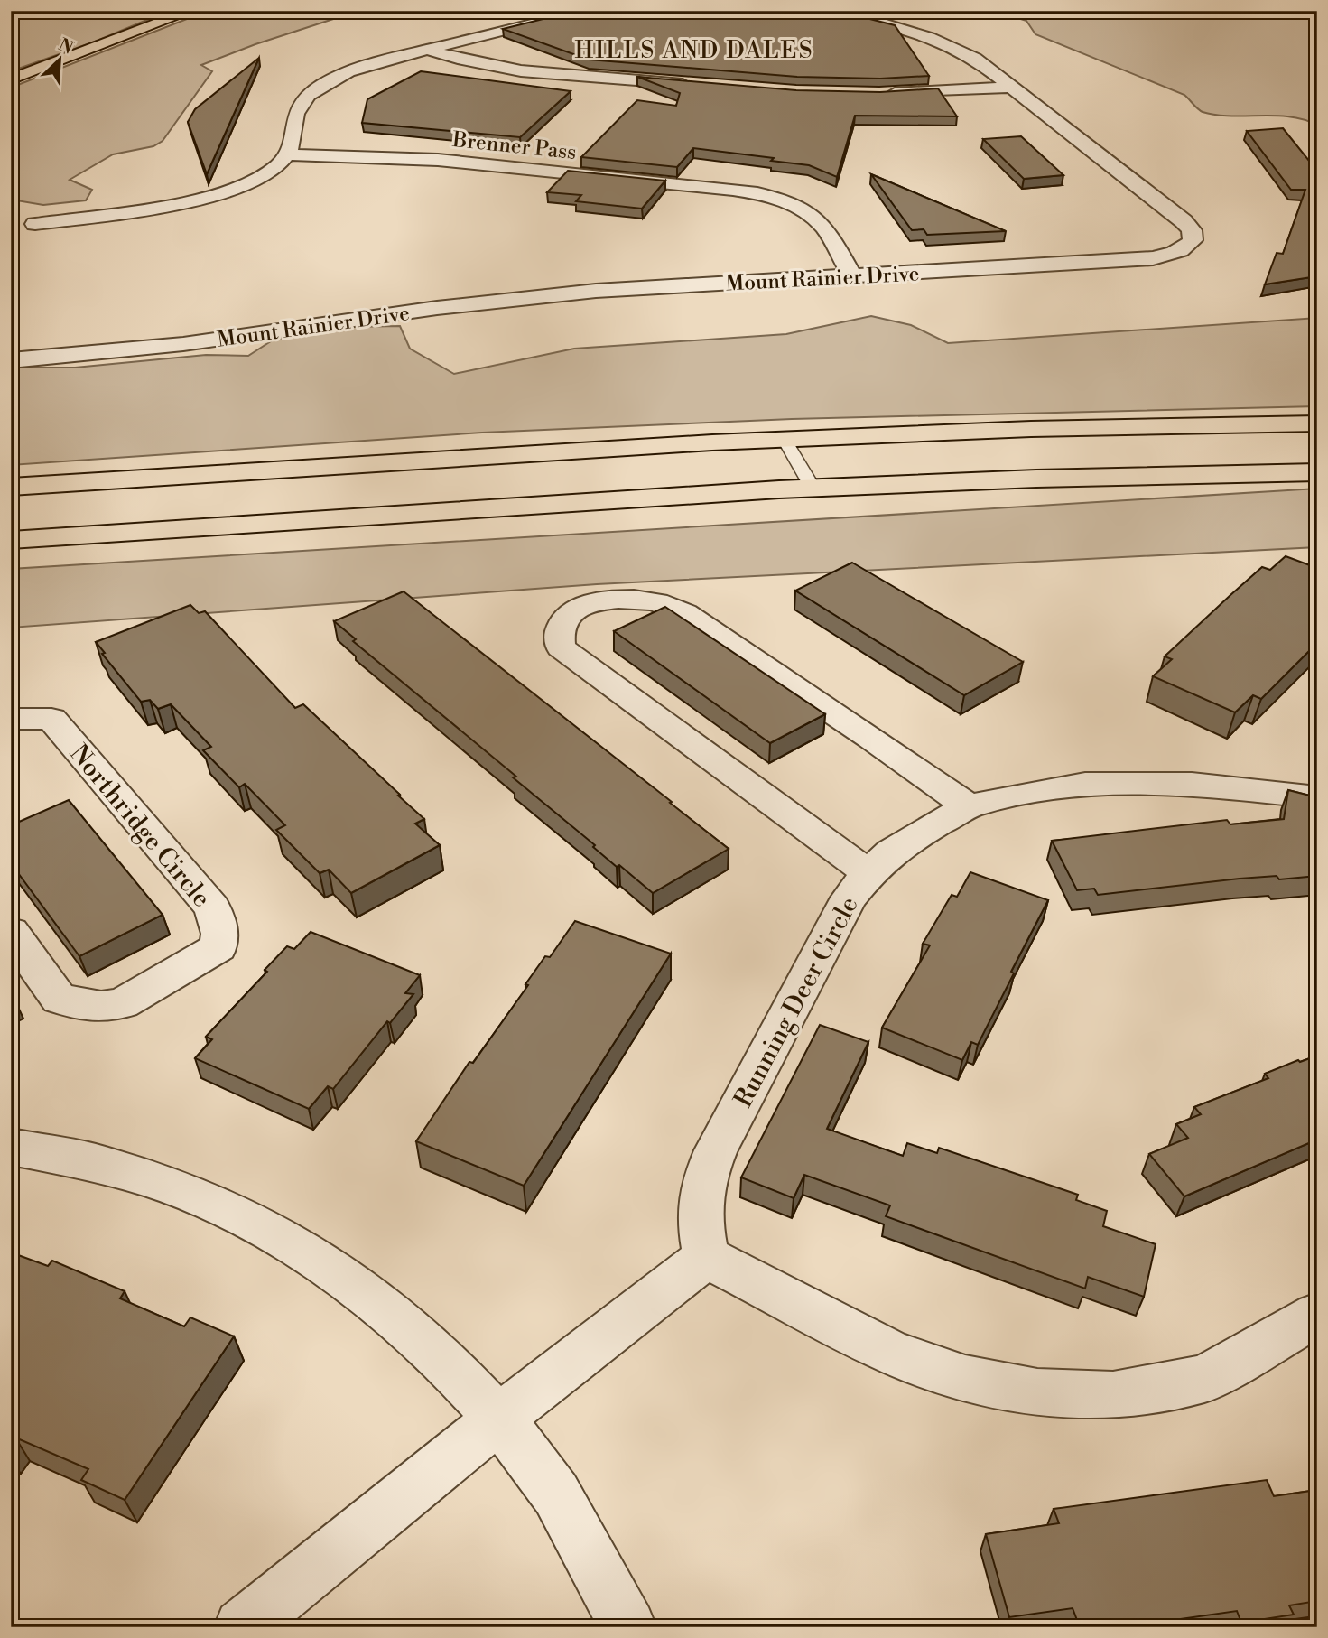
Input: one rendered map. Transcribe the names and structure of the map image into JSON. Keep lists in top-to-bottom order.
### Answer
{
  "streets": {
    "street": [
      "Brenner Pass",
      "Mount Rainier Drive",
      "Northridge Circle",
      "Running Deer Circle"
    ]
  },
  "crossings": [
    ["Brenner Pass", "Mount Rainier Drive"]
  ],
  "districts": ["HILLS AND DALES"],
  "north": "top right"
}
